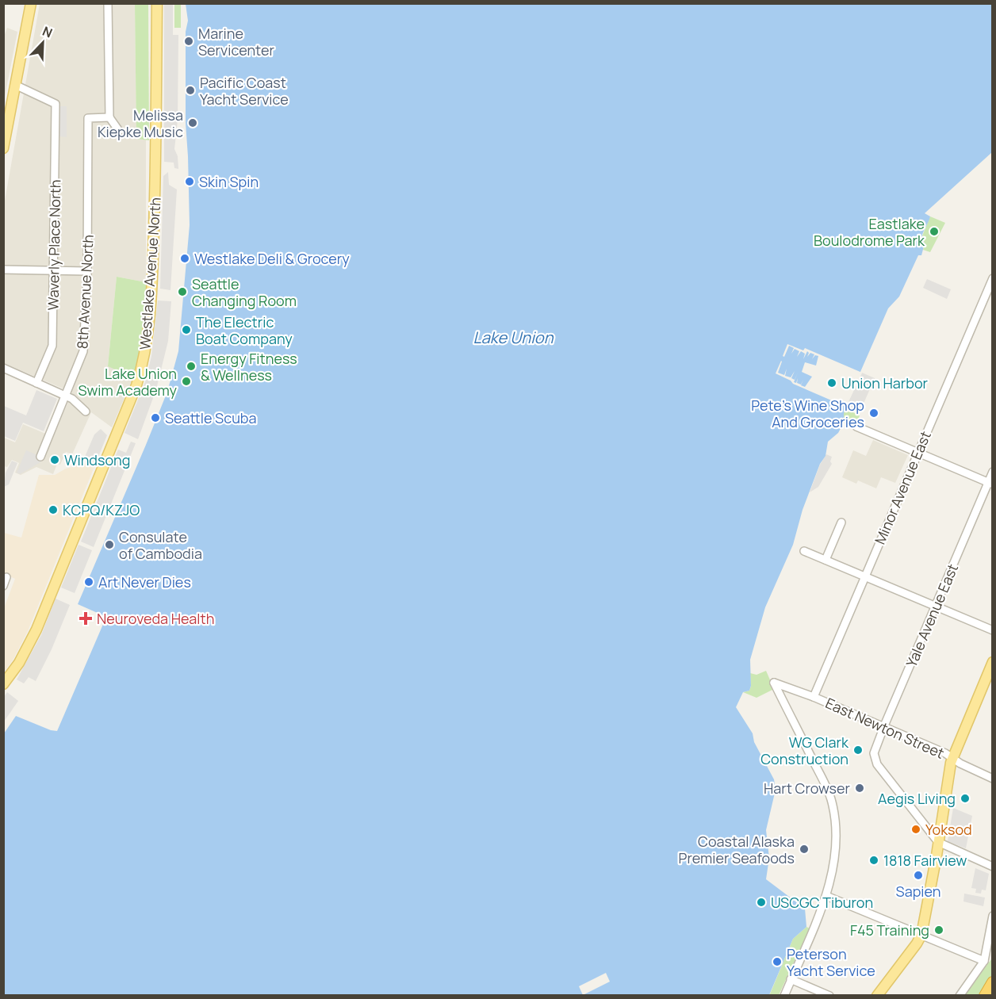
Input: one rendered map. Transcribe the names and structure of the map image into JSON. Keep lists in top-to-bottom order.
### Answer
{
  "streets": {
    "main road": ["Westlake Avenue North"],
    "street": [
      "Waverly Place North",
      "8th Avenue North",
      "Minor Avenue East",
      "Yale Avenue East",
      "East Newton Street"
    ]
  },
  "crossings": [
    ["Minor Avenue East", "East Newton Street"],
    ["Yale Avenue East", "East Newton Street"]
  ],
  "water": ["Lake Union"],
  "places": {
    "other": [
      "Marine Servicenter",
      "Pacific Coast Yacht Service",
      "Melissa Kiepke Music",
      "Skin Spin",
      "Eastlake Boulodrome Park",
      "Westlake Deli & Grocery",
      "Seattle Changing Room",
      "The Electric Boat Company",
      "Energy Fitness & Wellness",
      "Lake Union Swim Academy",
      "Union Harbor",
      "Pete's Wine Shop And Groceries",
      "Seattle Scuba",
      "Windsong",
      "KCPQ/KZJO",
      "Consulate of Cambodia",
      "Art Never Dies",
      "WG Clark Construction",
      "Hart Crowser",
      "Aegis Living",
      "Yoksod",
      "Coastal Alaska Premier Seafoods",
      "1818 Fairview",
      "Sapien",
      "USCGC Tiburon",
      "F45 Training",
      "Peterson Yacht Service"
    ],
    "health": ["Neuroveda Health"]
  },
  "north": "top right"
}
